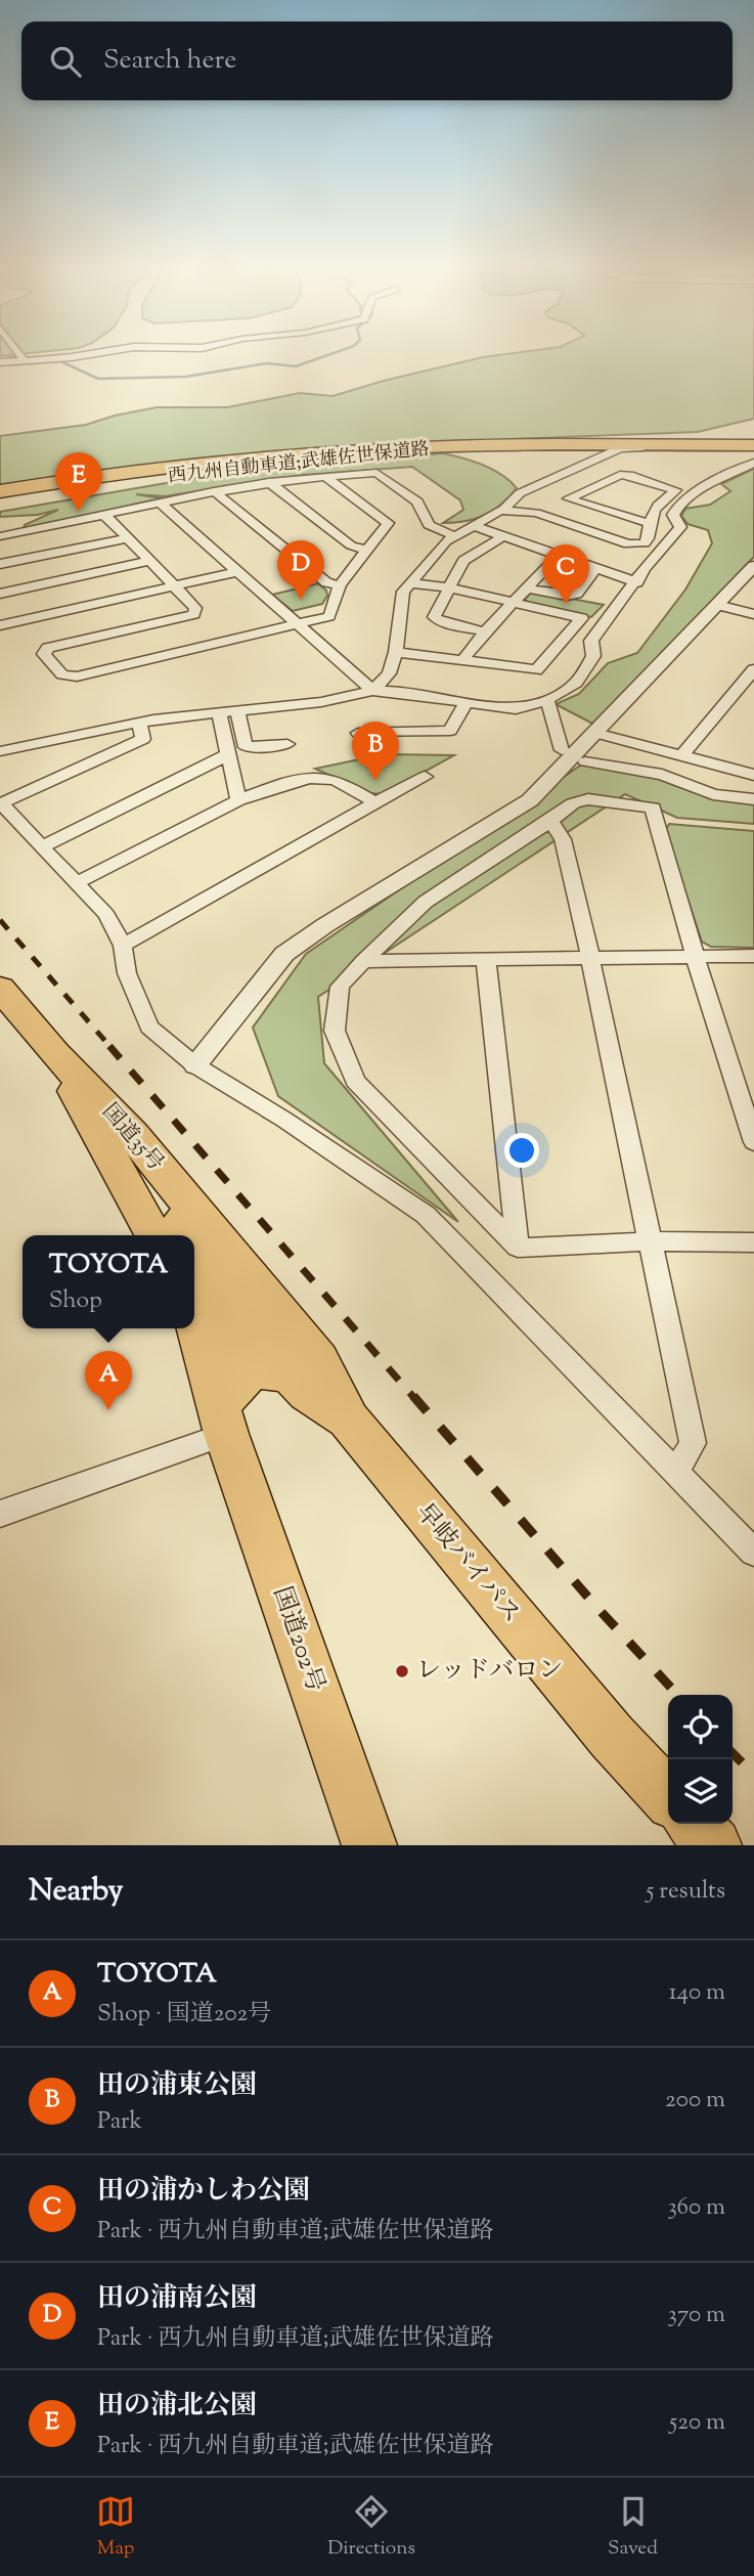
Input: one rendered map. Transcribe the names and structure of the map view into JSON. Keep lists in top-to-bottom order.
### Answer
{
  "streets": {
    "highway": [
      "西九州自動車道;武雄佐世保道路",
      "国道35号",
      "早岐バイパス",
      "国道202号"
    ]
  },
  "crossings": [
    ["国道35号", "早岐バイパス"],
    ["国道35号", "国道202号"],
    ["早岐バイパス", "国道202号"]
  ],
  "places": ["レッドバロン"],
  "page": {
    "search": "Search here",
    "pins": [
      "E",
      "D",
      "C",
      "B",
      "A"
    ],
    "popup": ["TOYOTA", "Shop"],
    "heading": ["Nearby", "5 results"],
    "list": [
      {
        "mark": "A",
        "name": "TOYOTA",
        "note": "Shop · 国道202号",
        "value": "140 m"
      },
      {
        "mark": "B",
        "name": "田の浦東公園",
        "note": "Park",
        "value": "200 m"
      },
      {
        "mark": "C",
        "name": "田の浦かしわ公園",
        "note": "Park · 西九州自動車道;武雄佐世保道路",
        "value": "360 m"
      },
      {
        "mark": "D",
        "name": "田の浦南公園",
        "note": "Park · 西九州自動車道;武雄佐世保道路",
        "value": "370 m"
      },
      {
        "mark": "E",
        "name": "田の浦北公園",
        "note": "Park · 西九州自動車道;武雄佐世保道路",
        "value": "520 m"
      }
    ],
    "nav": ["Map", "Directions", "Saved"]
  }
}
